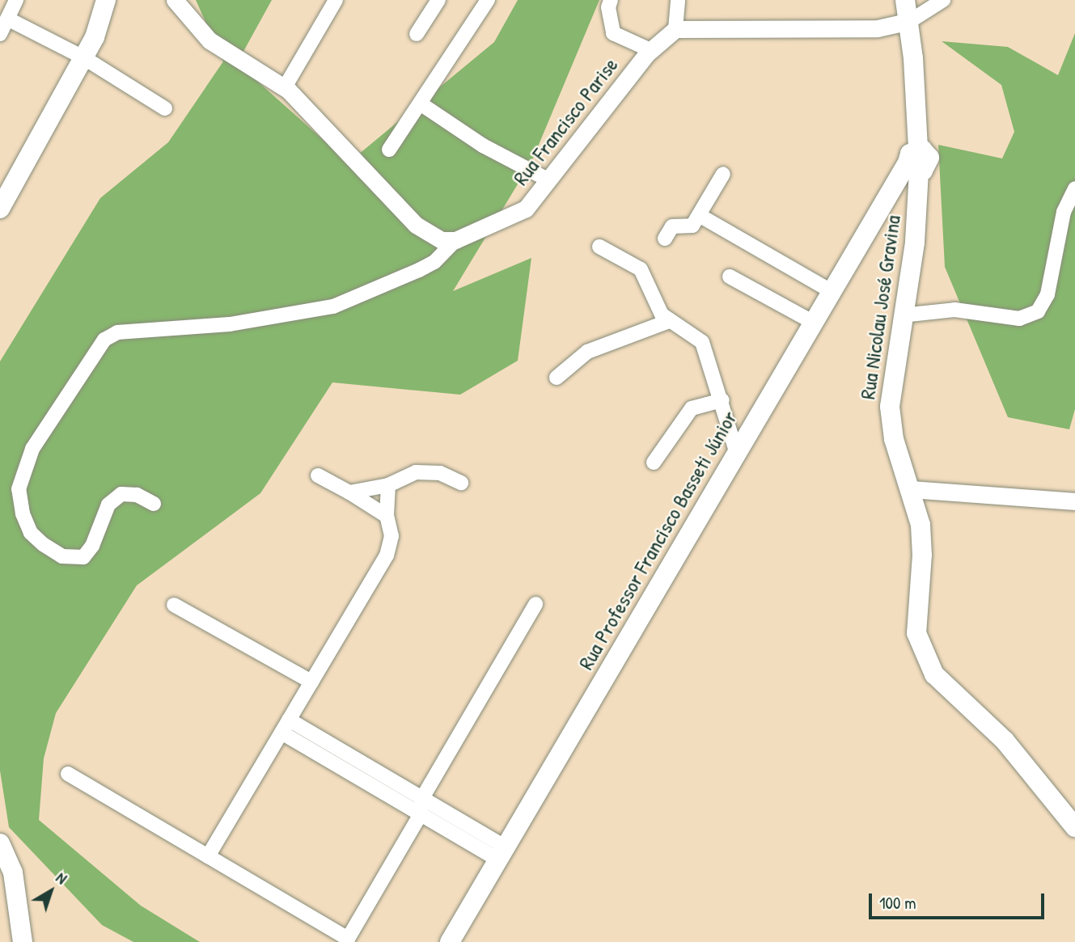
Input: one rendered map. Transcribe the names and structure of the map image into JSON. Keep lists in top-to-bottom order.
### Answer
{
  "streets": {
    "main road": ["Rua Nicolau José Gravina", "Rua Professor Francisco Basseti Júnior"],
    "street": ["Rua Francisco Parise"]
  },
  "crossings": [
    ["Rua Nicolau José Gravina", "Rua Professor Francisco Basseti Júnior"]
  ],
  "scale_bar": "100 m",
  "north": "top right"
}
